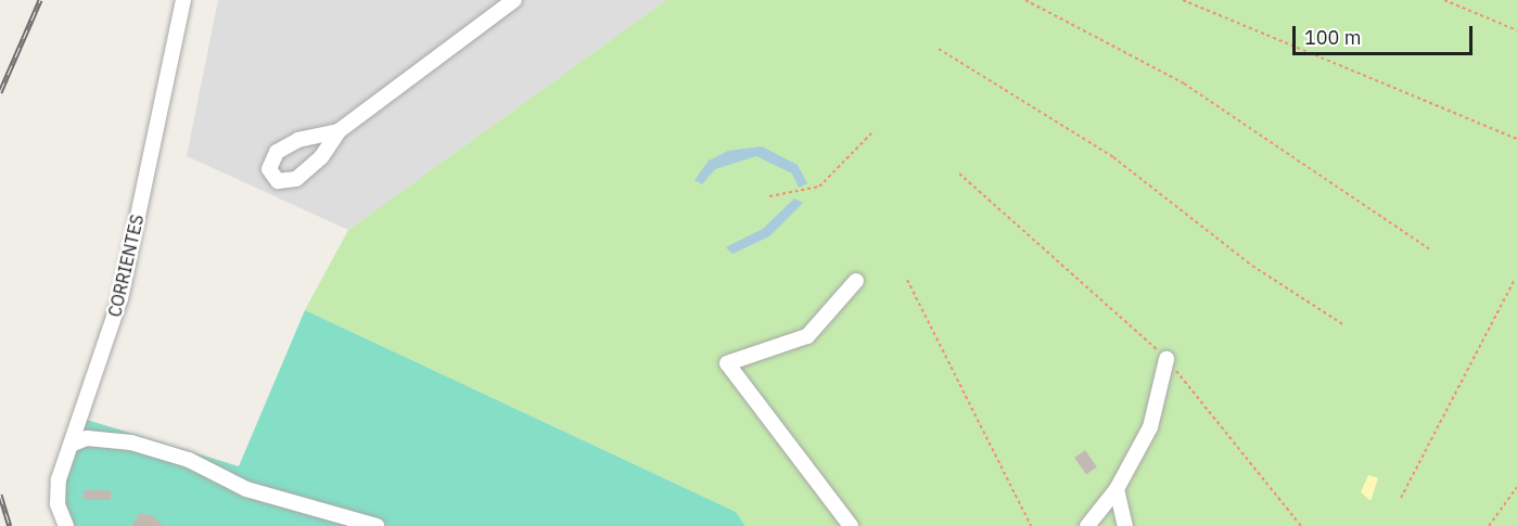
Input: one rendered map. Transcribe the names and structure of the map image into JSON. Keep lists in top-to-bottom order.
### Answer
{
  "streets": {
    "street": ["CORRIENTES"]
  },
  "scale_bar": "100 m"
}
